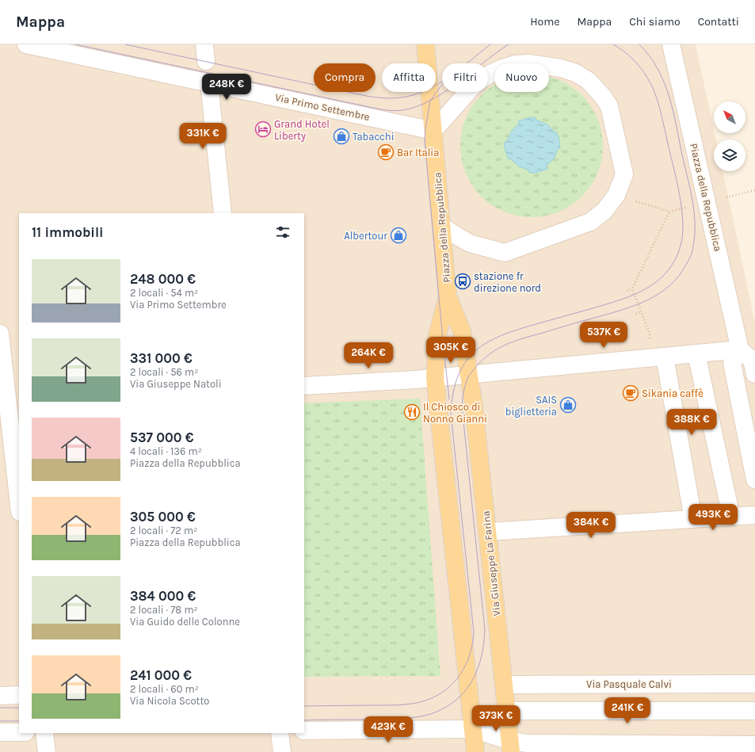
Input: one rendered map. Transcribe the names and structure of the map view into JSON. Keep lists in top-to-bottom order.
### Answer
{
  "streets": {
    "main road": ["Piazza della Repubblica", "Via Giuseppe La Farina"],
    "street": ["Via Primo Settembre", "Via Pasquale Calvi"]
  },
  "crossings": [
    ["Via Primo Settembre", "Piazza della Repubblica"],
    ["Piazza della Repubblica", "Via Giuseppe La Farina"],
    ["Via Giuseppe La Farina", "Via Pasquale Calvi"]
  ],
  "places": {
    "hotel": ["Grand Hotel Liberty"],
    "shop": ["Tabacchi", "Albertour", "SAIS biglietteria"],
    "cafe": ["Bar Italia", "Sikania caffè"],
    "bus stop": ["stazione fr direzione nord"],
    "restaurant": ["Il Chiosco di Nonno Gianni"]
  },
  "north": "top left",
  "page": {
    "header": "Mappa",
    "nav": [
      "Home",
      "Mappa",
      "Chi siamo",
      "Contatti"
    ],
    "chip": [
      "Compra",
      "Affitta",
      "Filtri",
      "Nuovo"
    ],
    "price": [
      "248K €",
      "331K €",
      "537K €",
      "305K €",
      "264K €",
      "388K €",
      "493K €",
      "384K €",
      "241K €",
      "373K €",
      "423K €"
    ],
    "heading": "11 immobili",
    "list": [
      {
        "name": "248 000 €",
        "note": "2 locali · 54 m² · Via Primo Settembre"
      },
      {
        "name": "331 000 €",
        "note": "2 locali · 56 m² · Via Giuseppe Natoli"
      },
      {
        "name": "537 000 €",
        "note": "4 locali · 136 m² · Piazza della Repubblica"
      },
      {
        "name": "305 000 €",
        "note": "2 locali · 72 m² · Piazza della Repubblica"
      },
      {
        "name": "384 000 €",
        "note": "2 locali · 78 m² · Via Guido delle Colonne"
      },
      {
        "name": "241 000 €",
        "note": "2 locali · 60 m² · Via Nicola Scotto"
      }
    ]
  }
}
